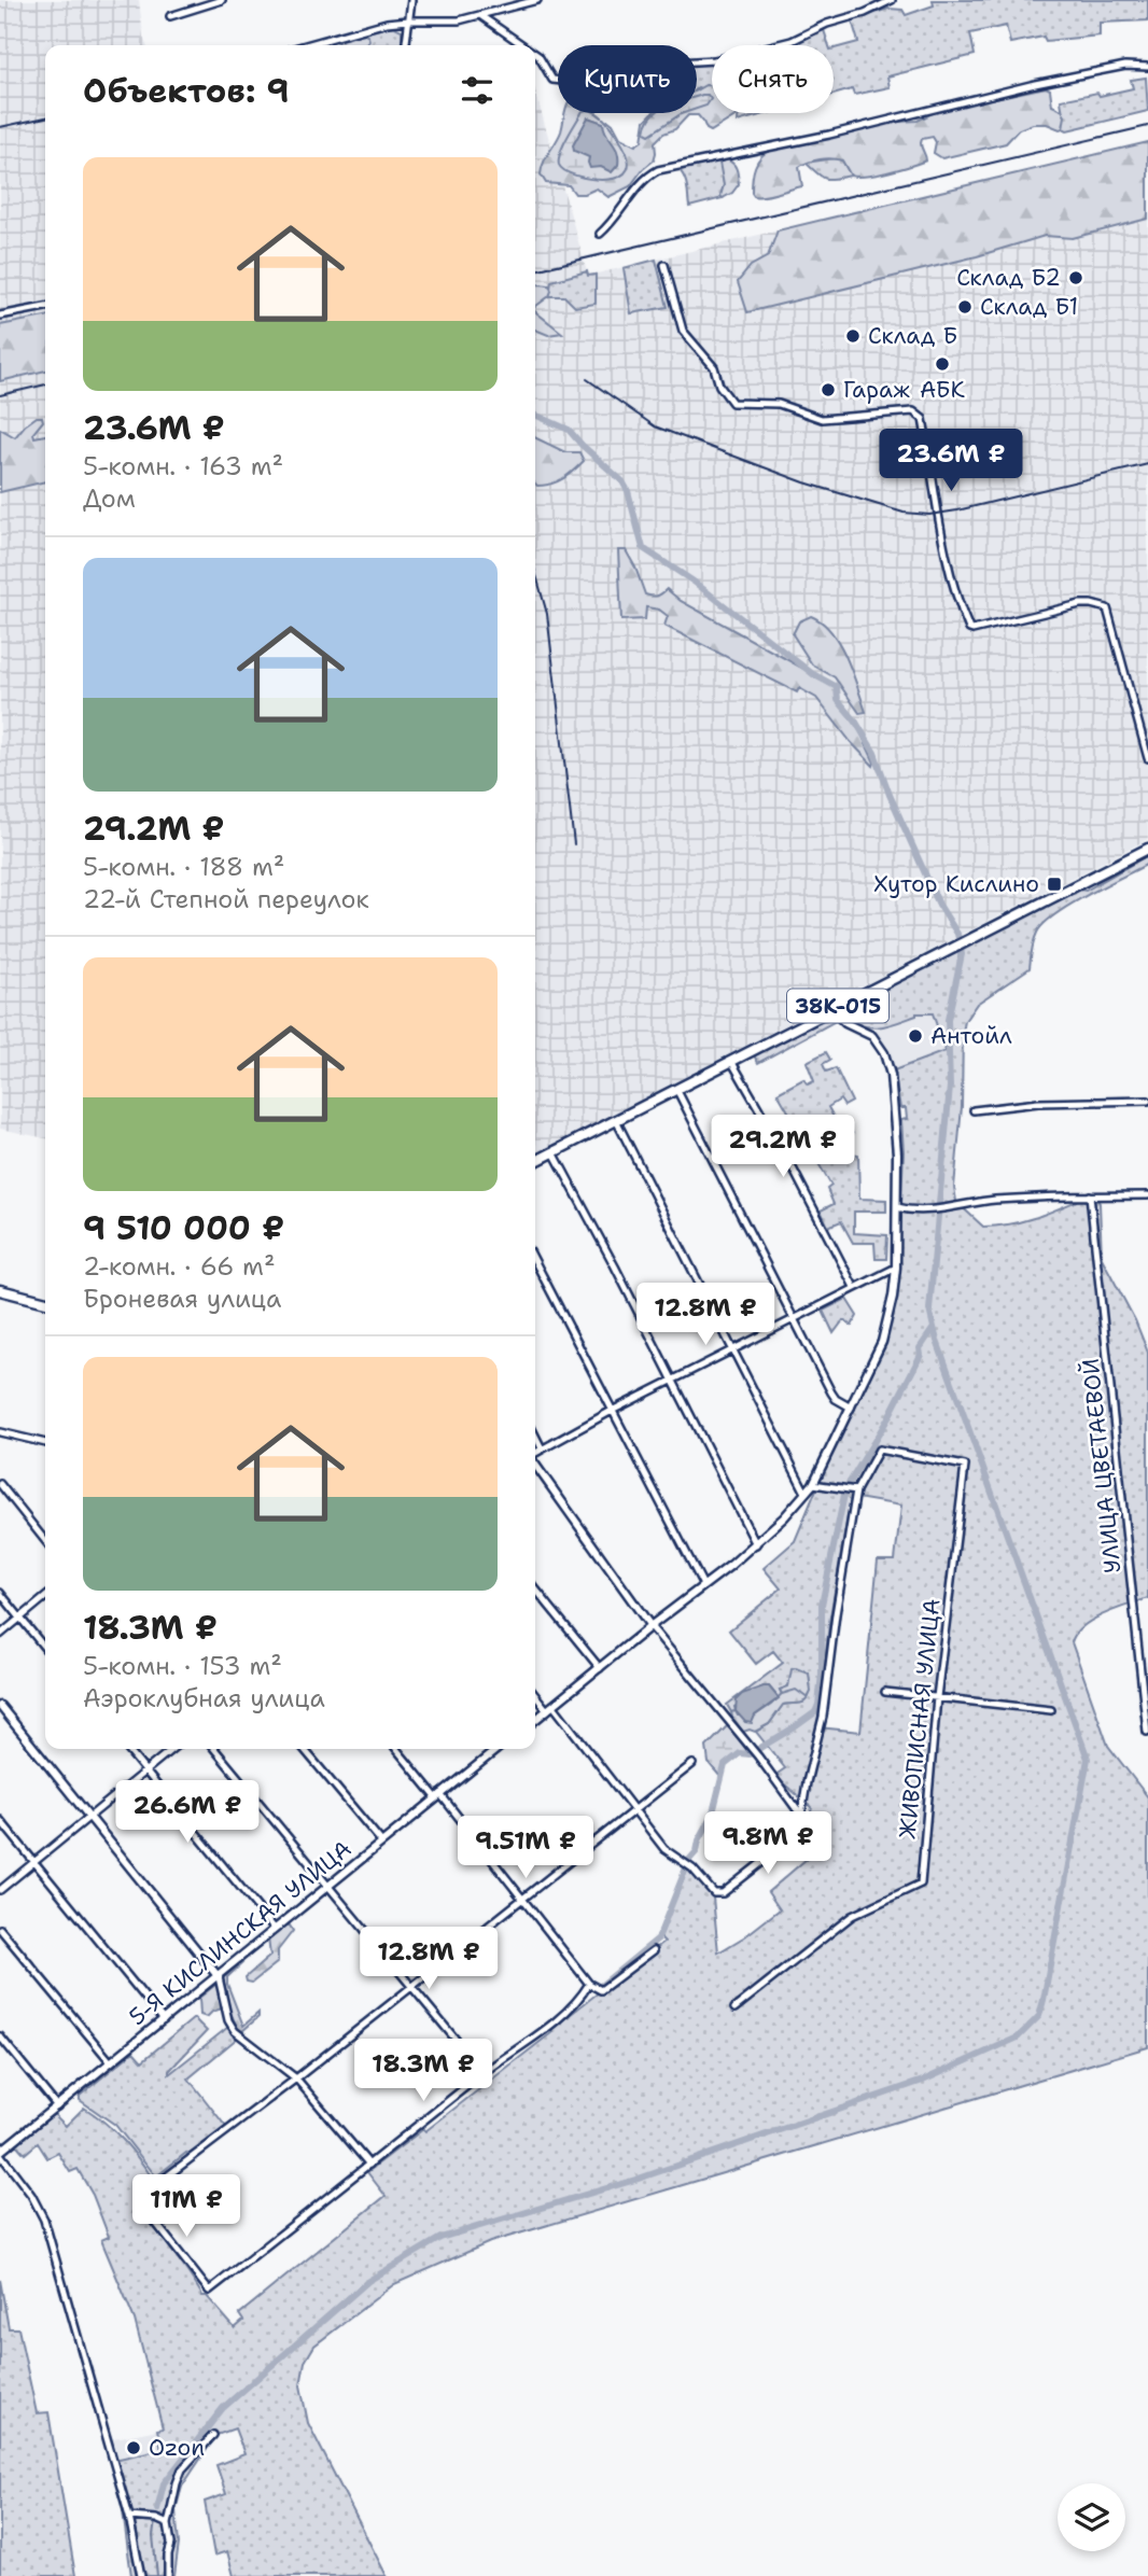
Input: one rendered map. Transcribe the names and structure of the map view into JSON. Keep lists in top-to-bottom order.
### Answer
{
  "streets": {
    "main road": ["38К-015"],
    "street": ["УЛИЦА ЦВЕТАЕВОЙ", "ЖИВОПИСНАЯ УЛИЦА", "5-Я КИСЛИНСКАЯ УЛИЦА"]
  },
  "places": {
    "other": [
      "Склад Б2",
      "Склад Б1",
      "Склад Б",
      "АБК",
      "Гараж",
      "Антойл",
      "Ozon"
    ],
    "transit": ["Хутор Кислино"]
  },
  "page": {
    "chip": ["Купить", "Снять"],
    "heading": "Объектов: 9",
    "list": [
      {
        "name": "23.6M ₽",
        "note": "5-комн. · 163 m² · Дом"
      },
      {
        "name": "29.2M ₽",
        "note": "5-комн. · 188 m² · 22-й Степной переулок"
      },
      {
        "name": "9 510 000 ₽",
        "note": "2-комн. · 66 m² · Броневая улица"
      },
      {
        "name": "18.3M ₽",
        "note": "5-комн. · 153 m² · Аэроклубная улица"
      }
    ],
    "price": [
      "23.6M ₽",
      "29.2M ₽",
      "12.8M ₽",
      "26.6M ₽",
      "9.8M ₽",
      "9.51M ₽",
      "12.8M ₽",
      "18.3M ₽",
      "11M ₽"
    ]
  }
}
